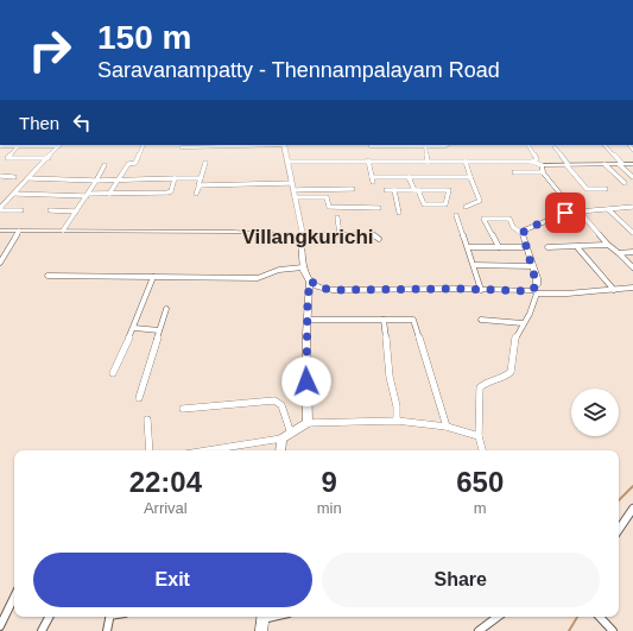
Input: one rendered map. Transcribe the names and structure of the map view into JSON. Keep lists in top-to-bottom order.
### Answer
{
  "districts": ["Villangkurichi"],
  "page": {
    "turn": ["150 m", "Saravanampatty - Thennampalayam Road"],
    "then": "Then",
    "eta": [
      "22:04",
      "Arrival",
      "9",
      "min",
      "650",
      "m"
    ],
    "buttons": ["Exit", "Share"]
  }
}
